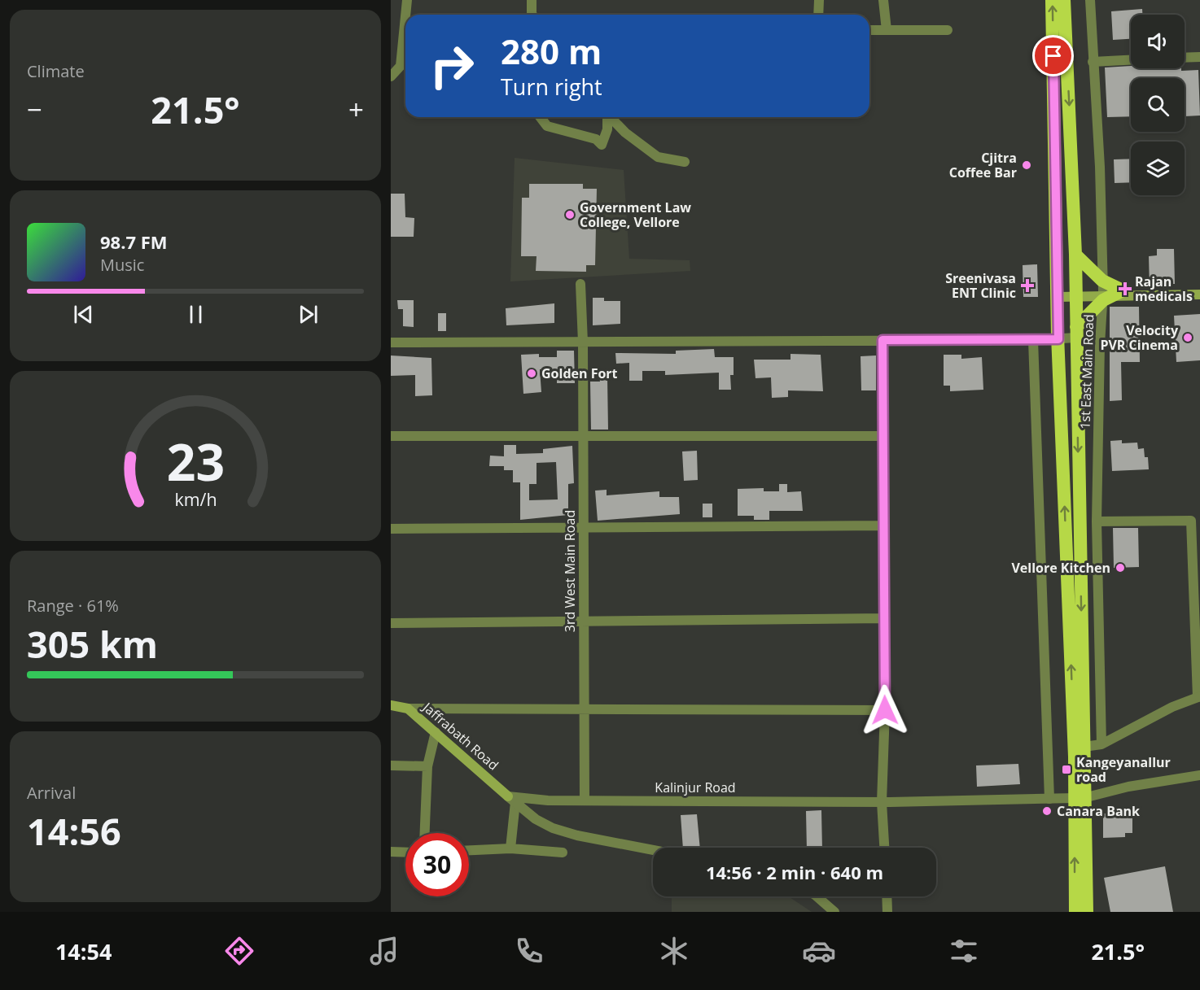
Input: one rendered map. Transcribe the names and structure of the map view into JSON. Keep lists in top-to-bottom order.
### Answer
{
  "streets": {
    "main road": ["Jaffrabath Road"],
    "street": ["1st East Main Road", "3rd West Main Road", "Kalinjur Road"]
  },
  "crossings": [
    ["3rd West Main Road", "Kalinjur Road"],
    ["Jaffrabath Road", "Kalinjur Road"]
  ],
  "places": {
    "other": [
      "Cjitra Coffee Bar",
      "Government Law College, Vellore",
      "Velocity PVR Cinema",
      "Golden Fort",
      "Vellore Kitchen",
      "Canara Bank"
    ],
    "health": ["Sreenivasa ENT Clinic", "Rajan medicals"],
    "transit": ["Kangeyanallur road"]
  },
  "page": {
    "tile": [
      "Climate",
      ["Range · 61%", "305 km"],
      ["Arrival", "14:56"]
    ],
    "turn": ["280 m", "Turn right"],
    "heat": ["−", "21.5°", "+"],
    "song": ["98.7 FM", "Music"],
    "limit": "30",
    "trip": "14:56 · 2 min · 640 m",
    "tabs": ["14:54", "21.5°"],
    "gauge": ["23", "km/h"]
  }
}
